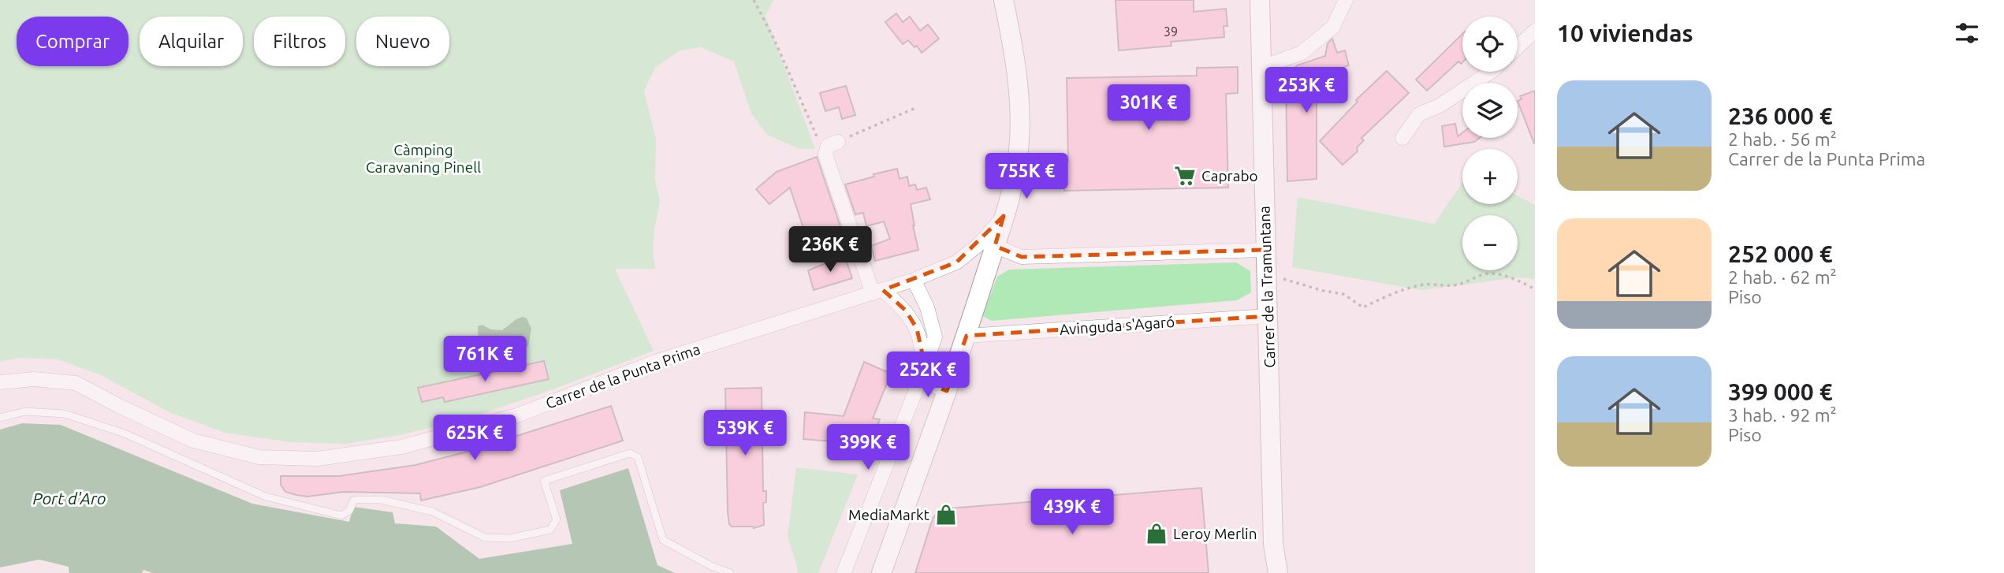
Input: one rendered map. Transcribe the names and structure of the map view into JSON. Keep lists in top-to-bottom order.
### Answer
{
  "streets": {
    "main road": ["Carrer de la Tramuntana"],
    "street": ["Avinguda s'Agaró", "Carrer de la Punta Prima"]
  },
  "crossings": [
    ["Carrer de la Tramuntana", "Avinguda s'Agaró"]
  ],
  "water": ["Port d'Aro"],
  "parks": ["Càmping Caravaning Pinell"],
  "places": {
    "supermarket": ["Caprabo"],
    "shop": ["MediaMarkt", "Leroy Merlin"]
  },
  "house_numbers": ["39"],
  "page": {
    "heading": "10 viviendas",
    "map_buttons": ["+", "−"],
    "chip": [
      "Comprar",
      "Alquilar",
      "Filtros",
      "Nuevo"
    ],
    "list": [
      {
        "name": "236 000 €",
        "note": "2 hab. · 56 m² · Carrer de la Punta Prima"
      },
      {
        "name": "252 000 €",
        "note": "2 hab. · 62 m² · Piso"
      },
      {
        "name": "399 000 €",
        "note": "3 hab. · 92 m² · Piso"
      }
    ],
    "price": [
      "253K €",
      "301K €",
      "755K €",
      "236K €",
      "761K €",
      "252K €",
      "539K €",
      "625K €",
      "399K €",
      "439K €"
    ]
  }
}
